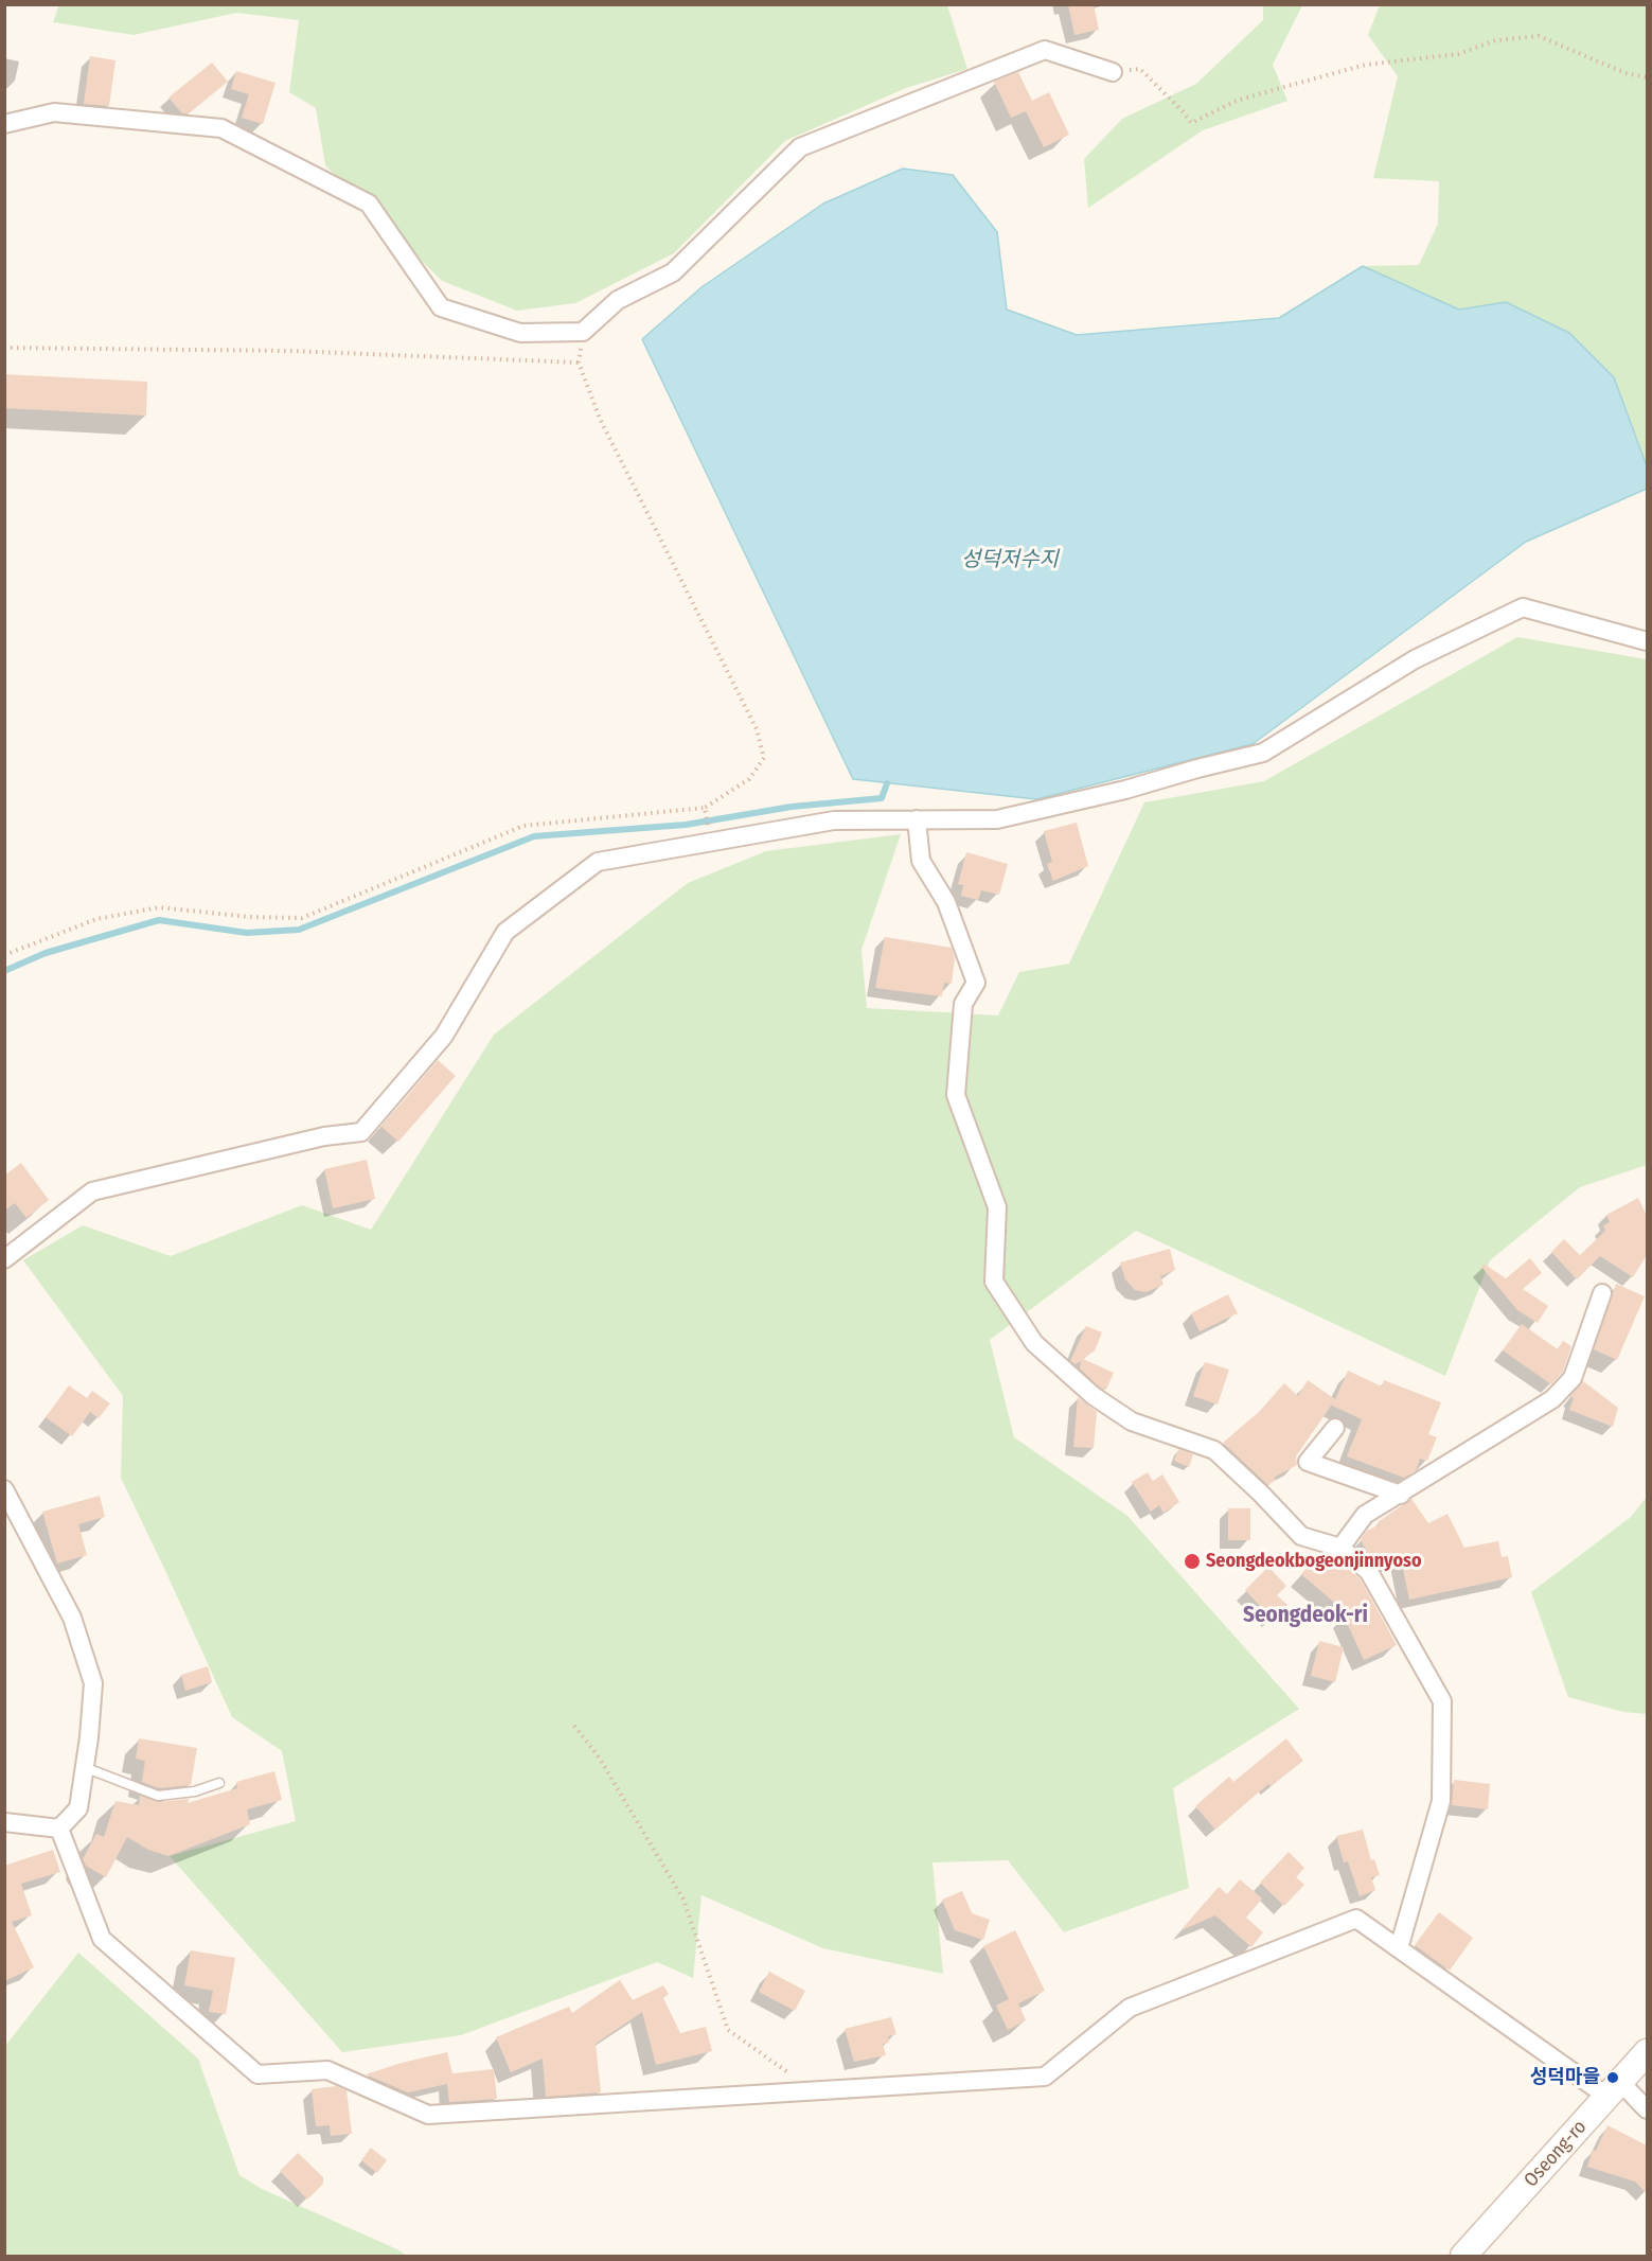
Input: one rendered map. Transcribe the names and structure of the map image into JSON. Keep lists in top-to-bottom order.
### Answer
{
  "streets": {
    "main road": ["Oseong-ro"]
  },
  "districts": ["Seongdeok-ri"],
  "water": ["성덕저수지"],
  "places": ["Seongdeokbogeonjinnyoso", "성덕마을"]
}
